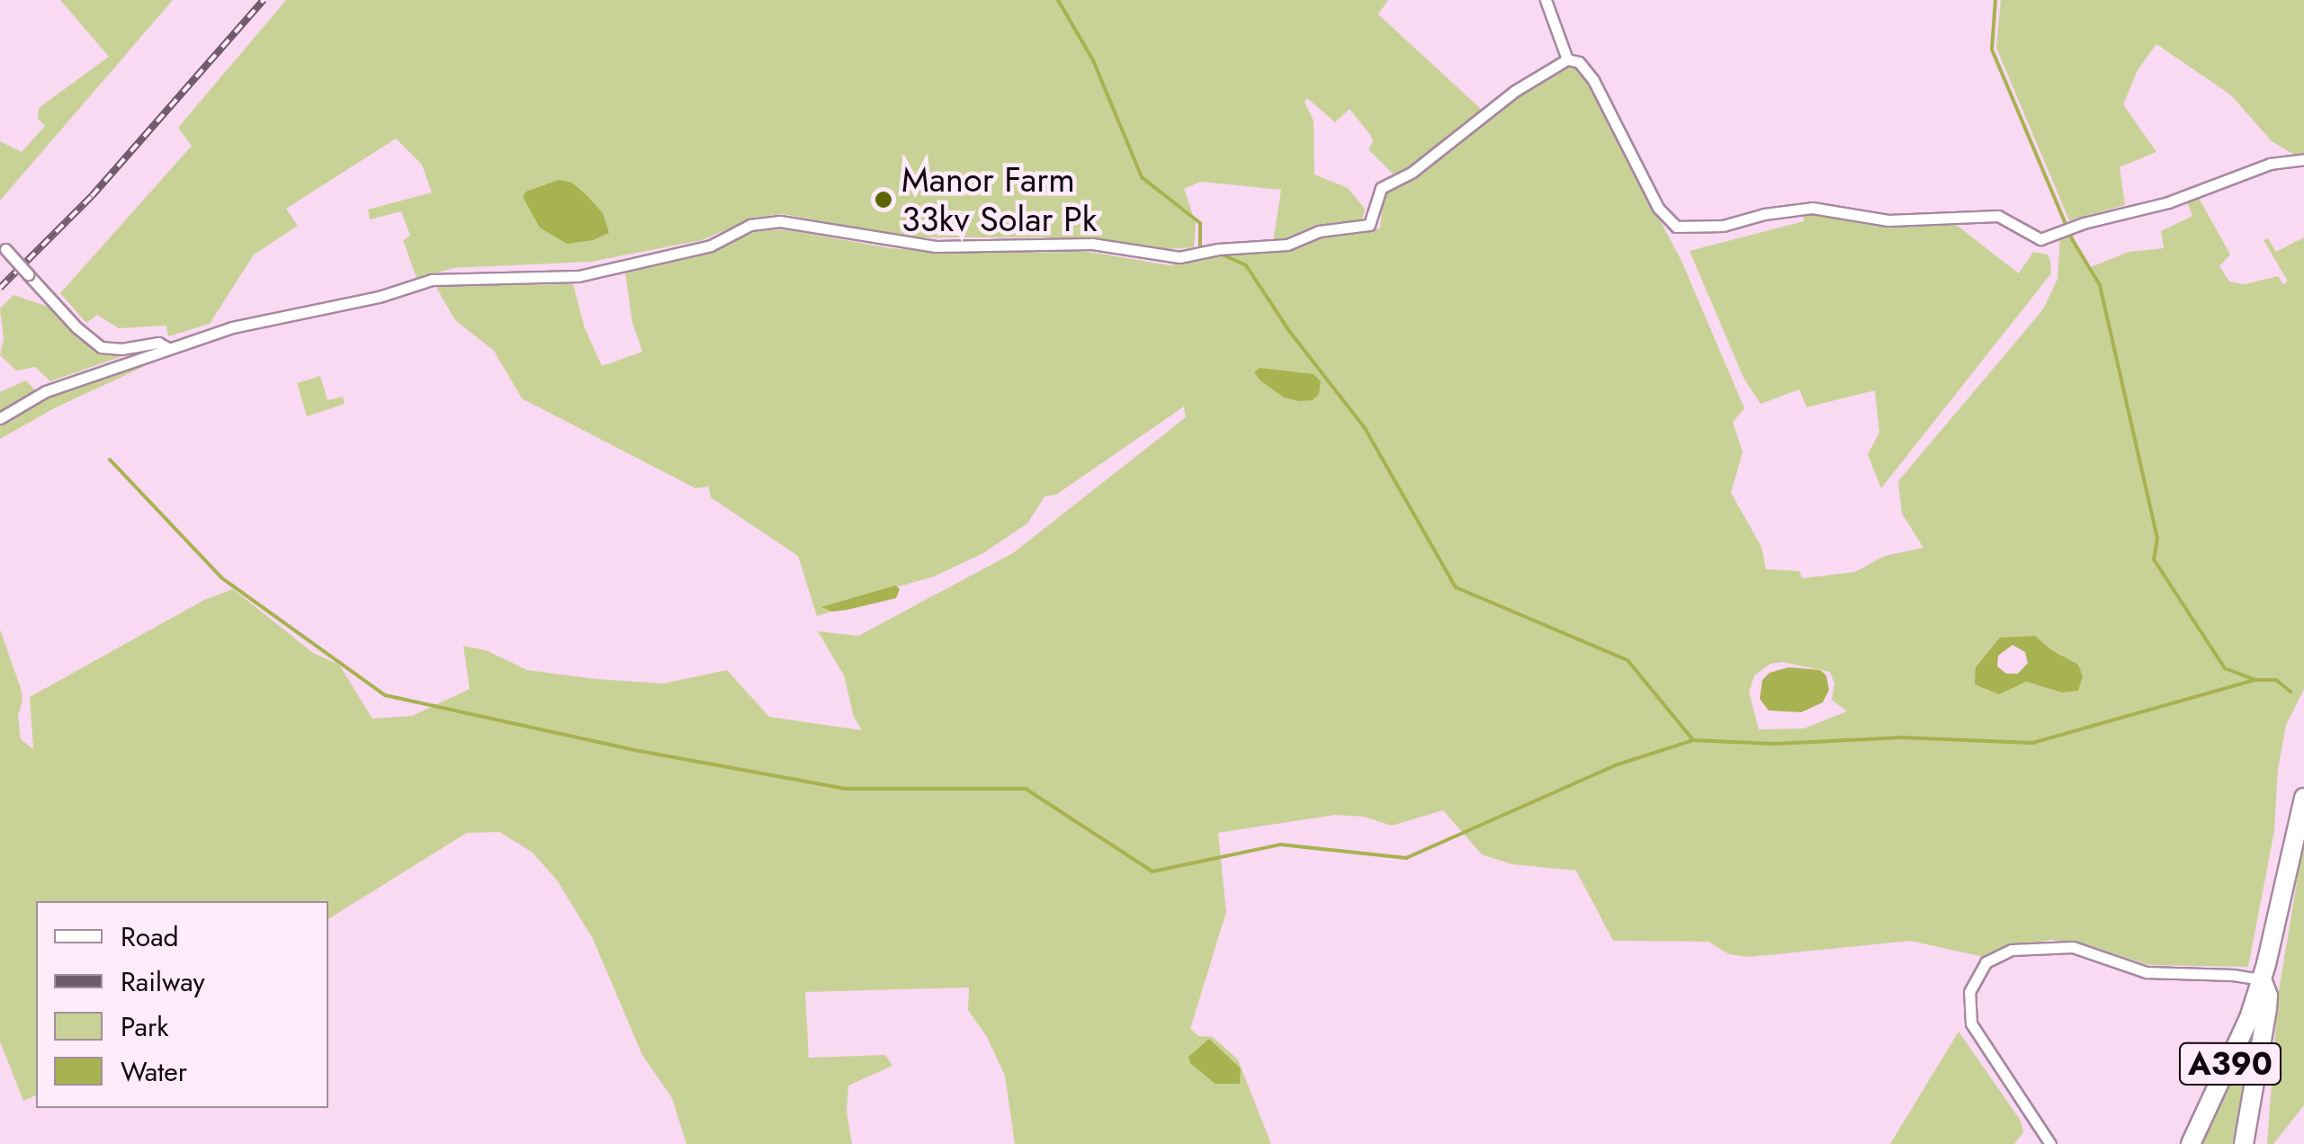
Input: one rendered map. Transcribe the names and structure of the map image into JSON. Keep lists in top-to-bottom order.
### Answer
{
  "streets": {
    "highway": ["A390"]
  },
  "places": ["Manor Farm 33kv Solar Pk"],
  "legend": [
    "Road",
    "Railway",
    "Park",
    "Water"
  ]
}
